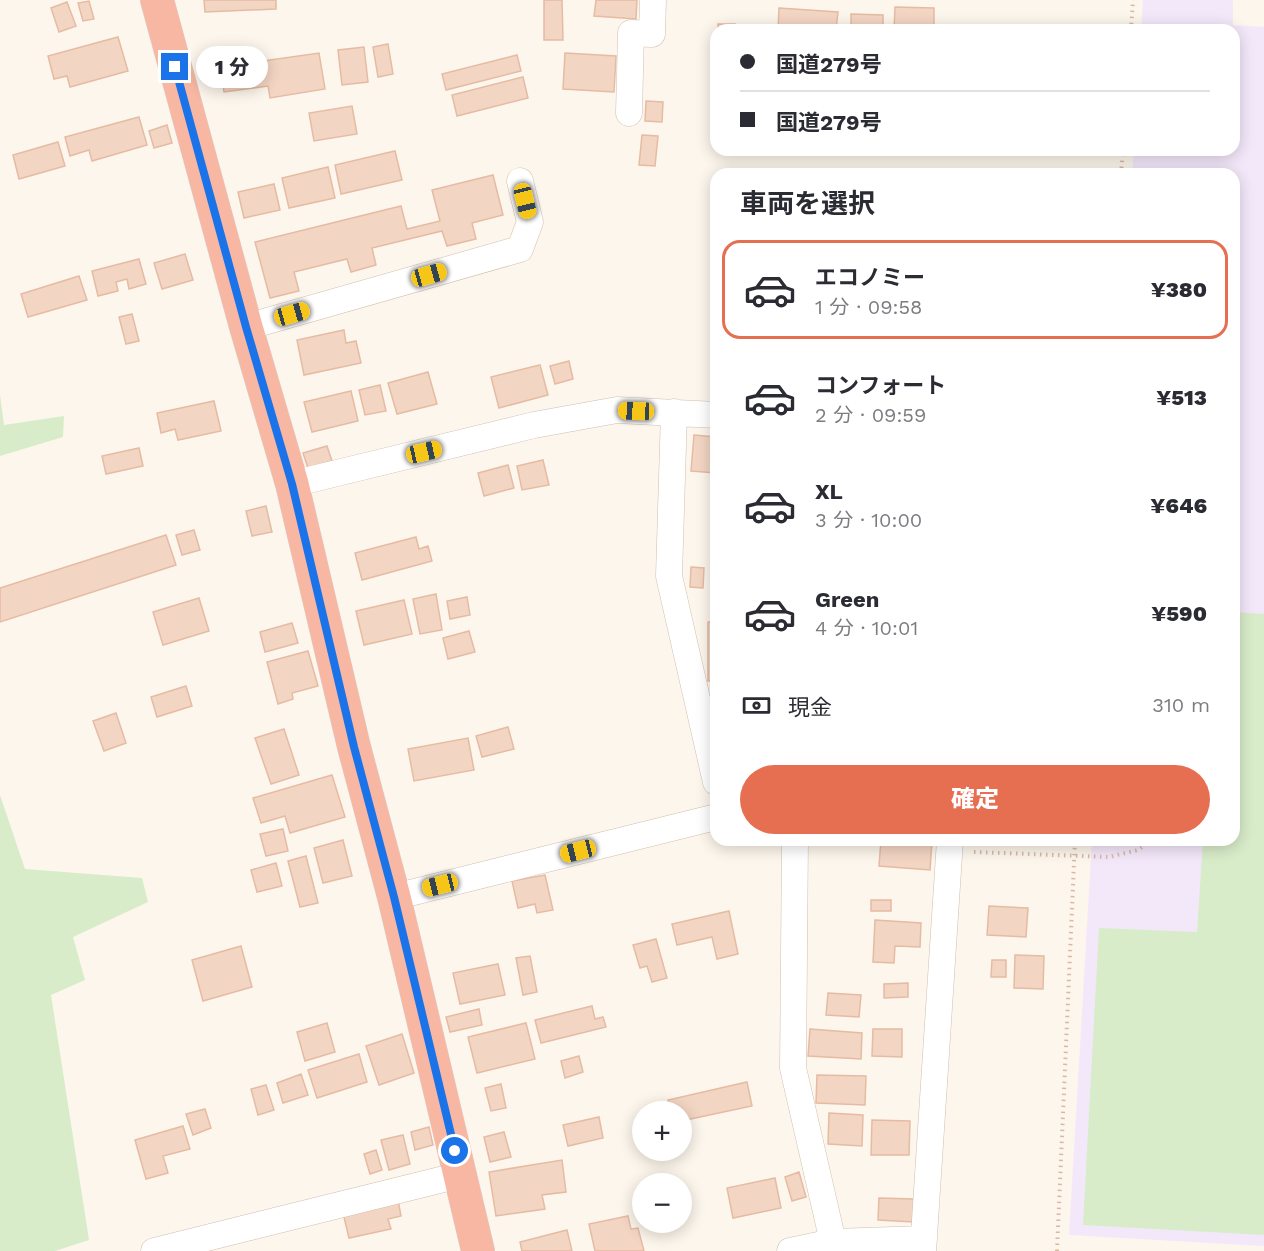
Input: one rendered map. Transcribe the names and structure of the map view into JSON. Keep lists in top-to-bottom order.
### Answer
{
  "page": {
    "banner": ["国道279号", "国道279号"],
    "bubble": "1 分",
    "heading": "車両を選択",
    "list": [
      {
        "name": "エコノミー",
        "note": "1 分 · 09:58",
        "value": "¥380"
      },
      {
        "name": "コンフォート",
        "note": "2 分 · 09:59",
        "value": "¥513"
      },
      {
        "name": "XL",
        "note": "3 分 · 10:00",
        "value": "¥646"
      },
      {
        "name": "Green",
        "note": "4 分 · 10:01",
        "value": "¥590"
      }
    ],
    "pay": ["現金", "310 m"],
    "buttons": "確定",
    "map_buttons": ["+", "−"]
  }
}
